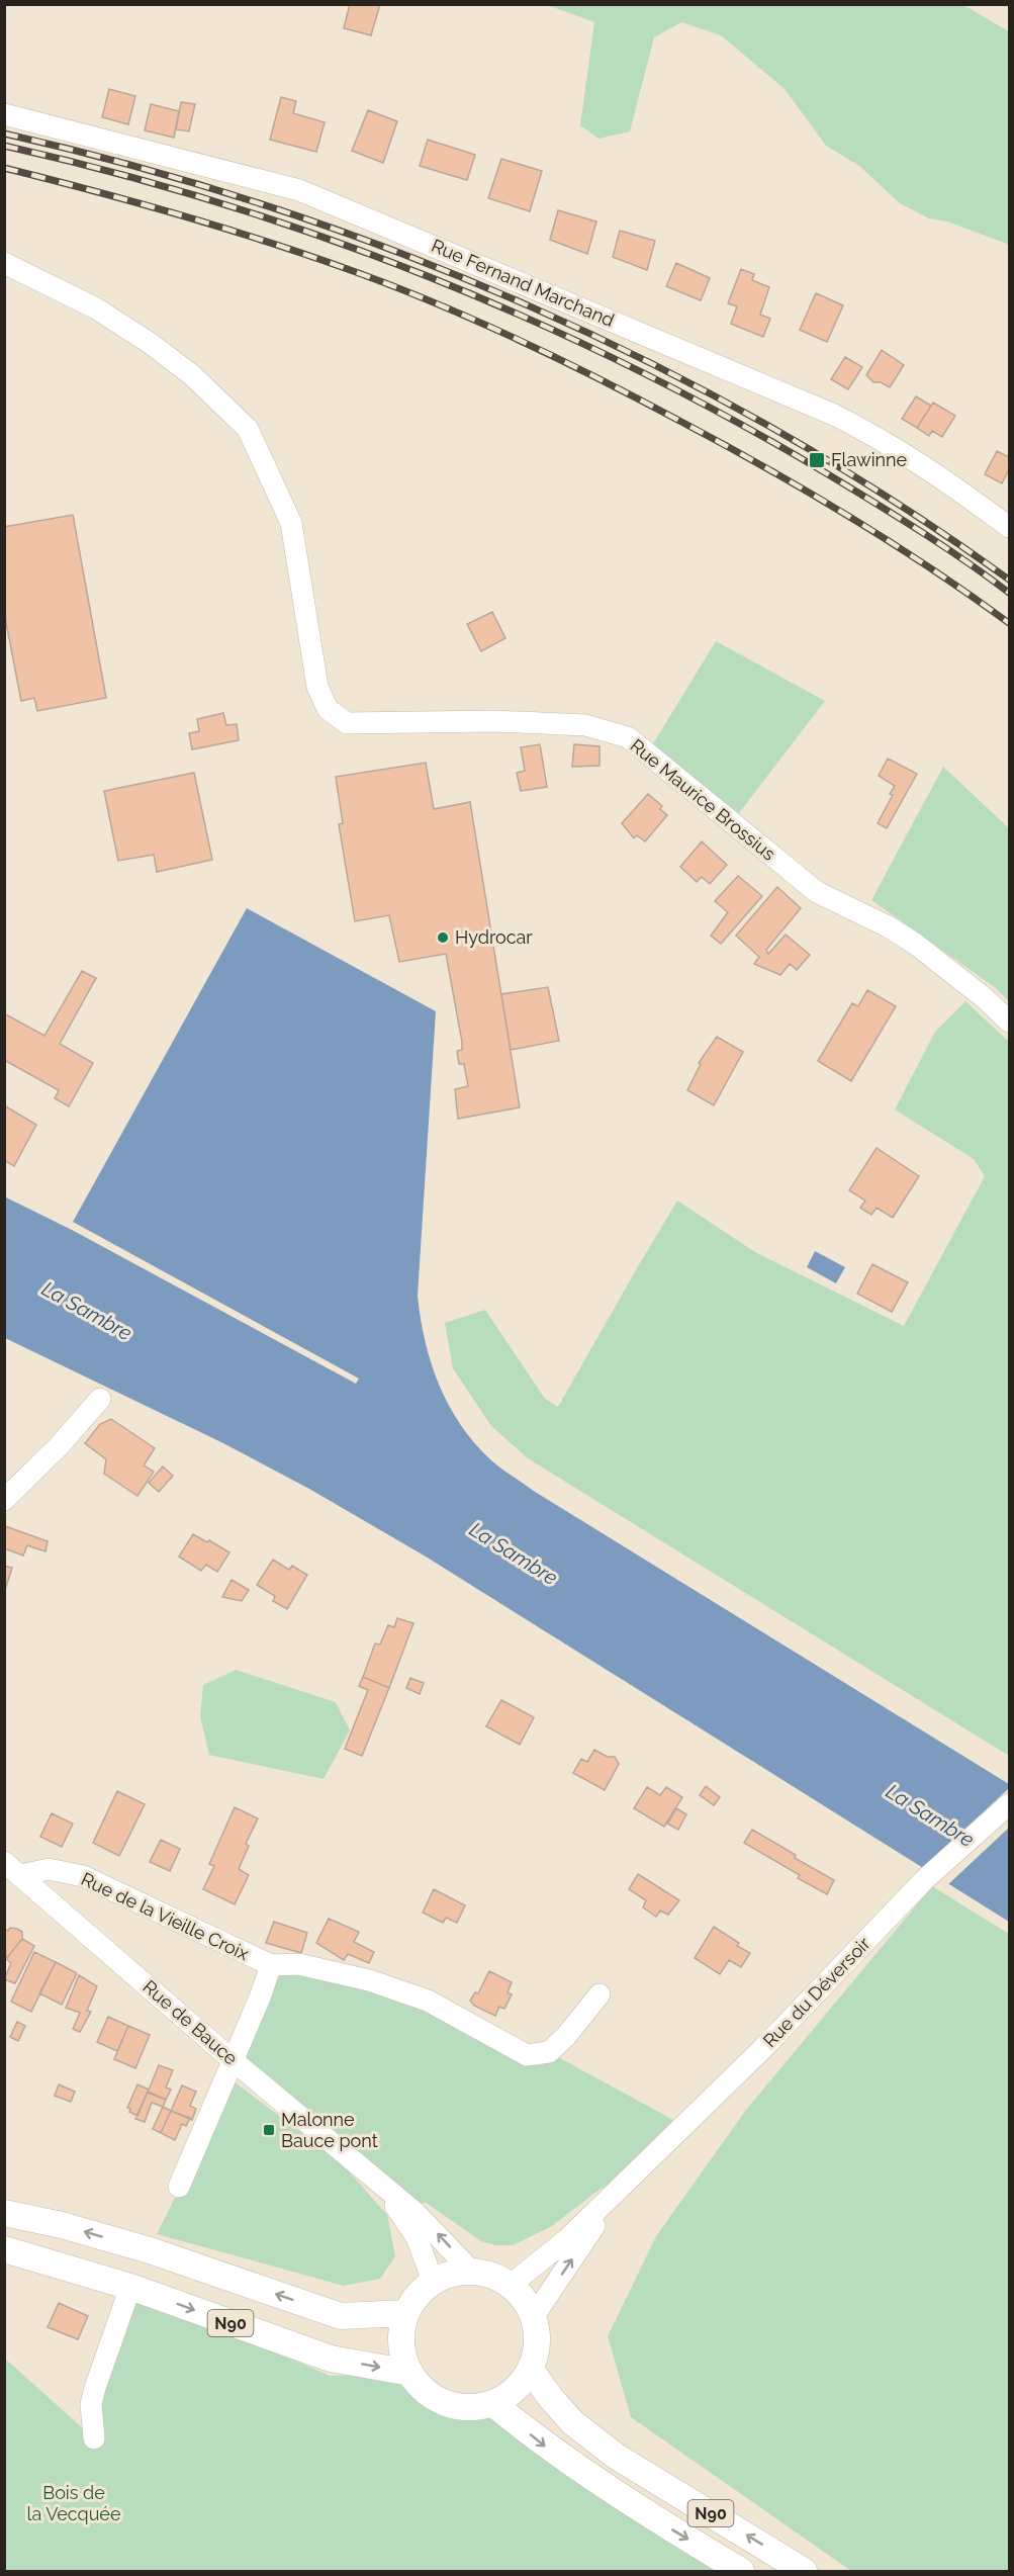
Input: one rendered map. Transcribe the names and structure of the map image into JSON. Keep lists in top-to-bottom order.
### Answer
{
  "streets": {
    "main road": ["N90"],
    "street": [
      "Rue Fernand Marchand",
      "Rue Maurice Brossius",
      "Rue de la Vieille Croix",
      "Rue du Déversoir",
      "Rue de Bauce"
    ]
  },
  "crossings": [
    ["Rue de la Vieille Croix", "Rue de Bauce"],
    ["Rue du Déversoir", "Rue de Bauce"],
    ["Rue du Déversoir", "N90"],
    ["Rue de Bauce", "N90"]
  ],
  "water": ["La Sambre"],
  "parks": ["Bois de la Vecquée"],
  "places": {
    "transit": ["Flawinne", "Malonne Bauce pont"],
    "other": ["Hydrocar"]
  }
}
